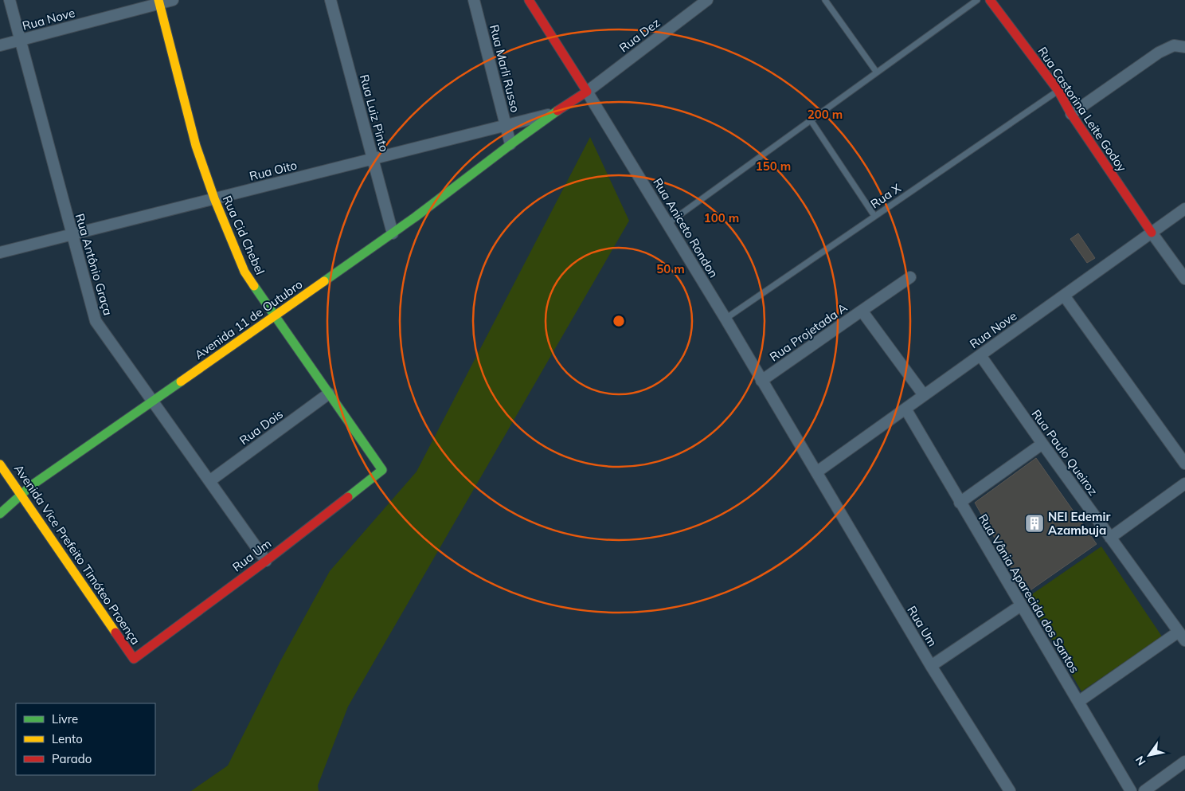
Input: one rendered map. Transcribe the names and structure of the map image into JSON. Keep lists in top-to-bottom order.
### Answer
{
  "streets": {
    "street": [
      "Rua Nove",
      "Rua Dez",
      "Rua Marli Russo",
      "Rua Castorina Leite Godoy",
      "Rua Luiz Pinto",
      "Rua Oito",
      "Rua Aniceto Rondon",
      "Rua Cid Chebel",
      "Rua Antônio Graça",
      "Avenida 11 de Outubro",
      "Rua Projetada A",
      "Rua Dois",
      "Rua Paulo Queiroz",
      "Avenida Vice Prefeito Timóteo Proença",
      "Rua Um",
      "Rua Vânia Aparecida dos Santos"
    ],
    "lane": ["Rua X"]
  },
  "crossings": [
    ["Rua Nove", "Rua Castorina Leite Godoy"],
    ["Rua Nove", "Rua Aniceto Rondon"],
    ["Rua Nove", "Rua Cid Chebel"],
    ["Rua Nove", "Rua Antônio Graça"],
    ["Rua Nove", "Rua Projetada A"],
    ["Rua Nove", "Rua Paulo Queiroz"],
    ["Rua Nove", "Rua Um"],
    ["Rua Nove", "Rua Vânia Aparecida dos Santos"],
    ["Rua Dez", "Rua Aniceto Rondon"],
    ["Rua Dez", "Avenida 11 de Outubro"],
    ["Rua Marli Russo", "Rua Oito"],
    ["Rua Marli Russo", "Avenida 11 de Outubro"],
    ["Rua Castorina Leite Godoy", "Rua X"],
    ["Rua Luiz Pinto", "Rua Oito"],
    ["Rua Luiz Pinto", "Avenida 11 de Outubro"],
    ["Rua Oito", "Rua Cid Chebel"],
    ["Rua Oito", "Rua Antônio Graça"],
    ["Rua Oito", "Avenida 11 de Outubro"],
    ["Rua X", "Rua Aniceto Rondon"],
    ["Rua Aniceto Rondon", "Avenida 11 de Outubro"],
    ["Rua Aniceto Rondon", "Rua Projetada A"],
    ["Rua Aniceto Rondon", "Rua Um"],
    ["Rua Cid Chebel", "Avenida 11 de Outubro"],
    ["Rua Cid Chebel", "Rua Dois"],
    ["Rua Cid Chebel", "Rua Um"],
    ["Rua Antônio Graça", "Avenida 11 de Outubro"],
    ["Rua Antônio Graça", "Rua Dois"],
    ["Rua Antônio Graça", "Rua Um"],
    ["Avenida 11 de Outubro", "Avenida Vice Prefeito Timóteo Proença"],
    ["Avenida Vice Prefeito Timóteo Proença", "Rua Um"]
  ],
  "places": {
    "building": ["NEI Edemir Azambuja"]
  },
  "legend": ["Livre", "Lento", "Parado"],
  "north": "bottom left",
  "rings": [
    "200 m",
    "150 m",
    "100 m",
    "50 m"
  ]
}
